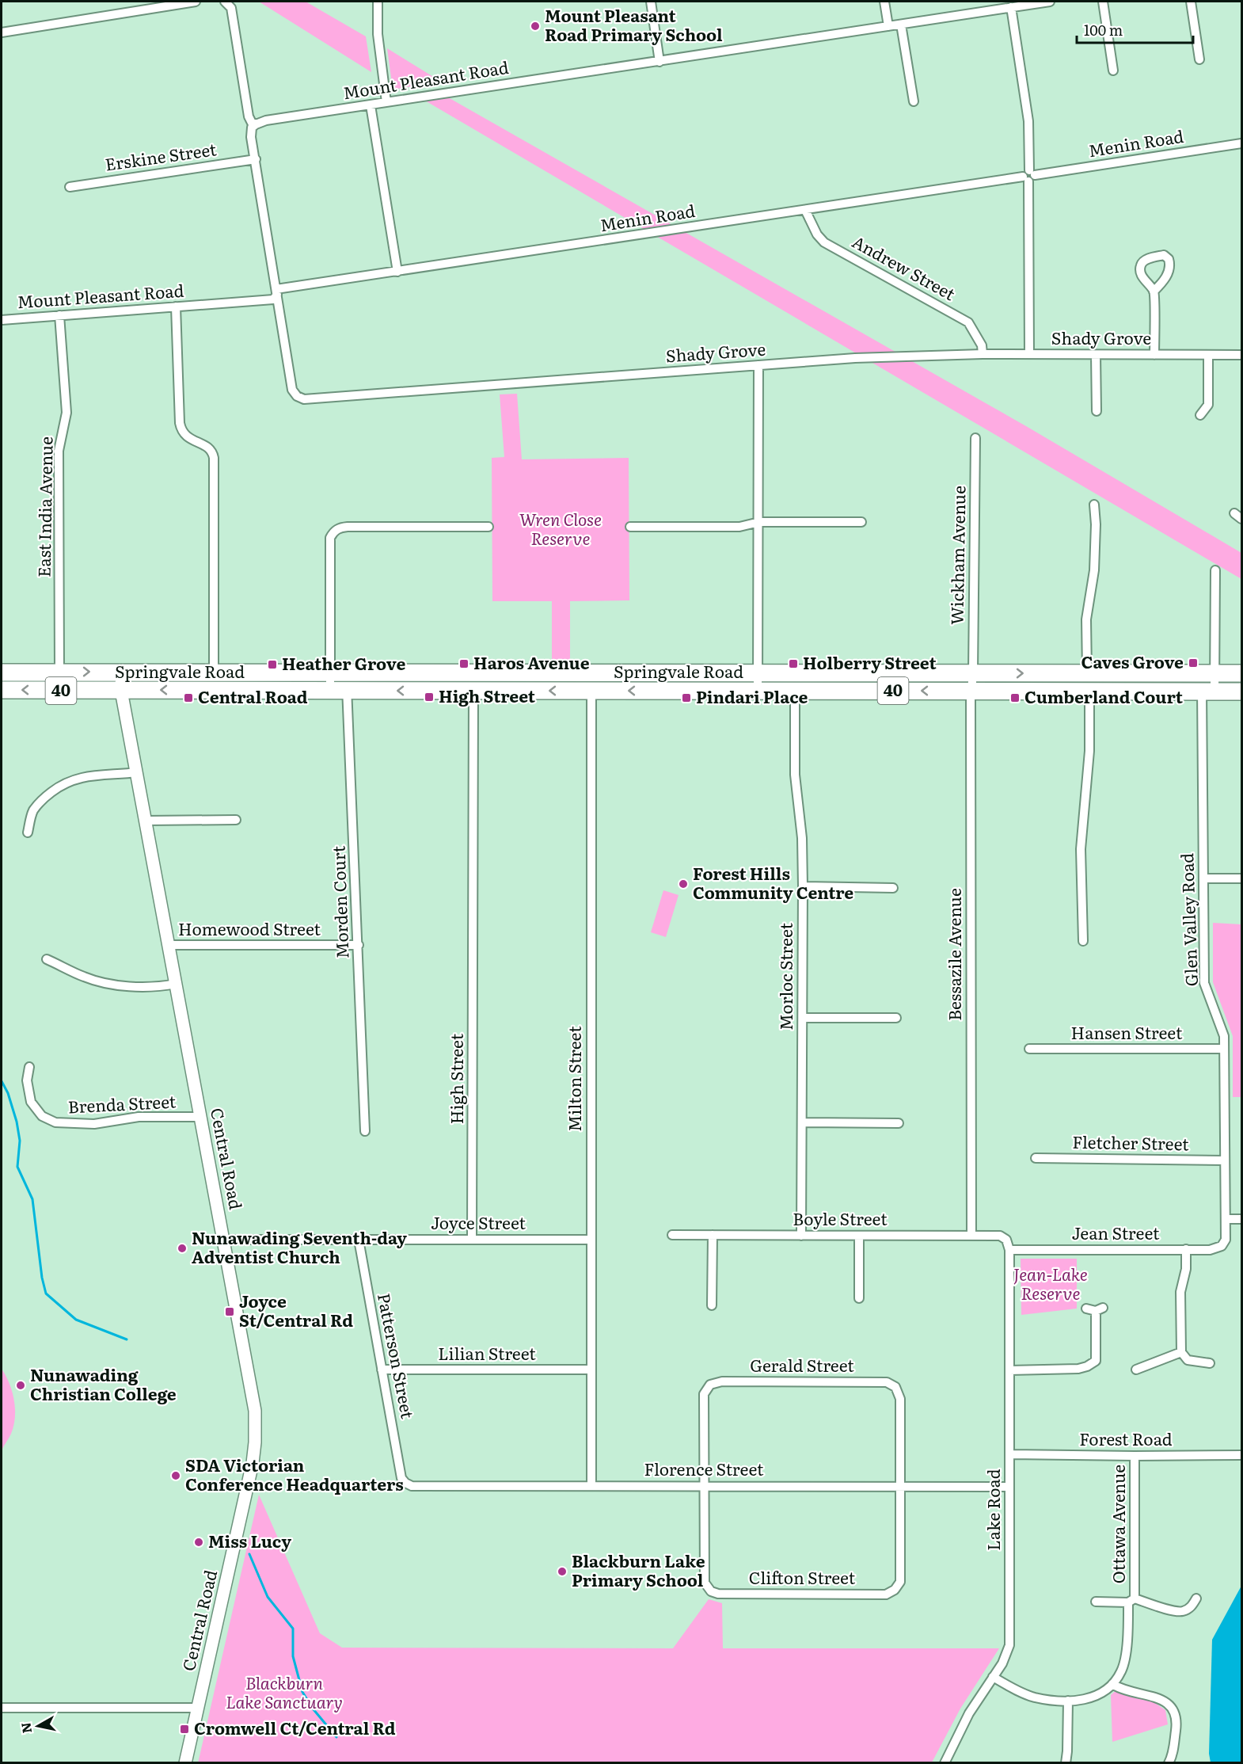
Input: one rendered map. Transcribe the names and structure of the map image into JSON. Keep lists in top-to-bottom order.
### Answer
{
  "streets": {
    "highway": ["Springvale Road", "40"],
    "street": [
      "Mount Pleasant Road",
      "Menin Road",
      "Erskine Street",
      "Andrew Street",
      "Shady Grove",
      "East India Avenue",
      "Wickham Avenue",
      "Morden Court",
      "Glen Valley Road",
      "Homewood Street",
      "Bessazile Avenue",
      "Morloc Street",
      "Hansen Street",
      "High Street",
      "Milton Street",
      "Brenda Street",
      "Fletcher Street",
      "Central Road",
      "Boyle Street",
      "Joyce Street",
      "Jean Street",
      "Lilian Street",
      "Patterson Street",
      "Gerald Street",
      "Forest Road",
      "Florence Street",
      "Lake Road",
      "Ottawa Avenue",
      "Clifton Street"
    ]
  },
  "crossings": [
    ["Mount Pleasant Road", "Menin Road"],
    ["Mount Pleasant Road", "Shady Grove"],
    ["Mount Pleasant Road", "East India Avenue"],
    ["Menin Road", "Andrew Street"],
    ["Menin Road", "Shady Grove"],
    ["Andrew Street", "Shady Grove"],
    ["East India Avenue", "Springvale Road"],
    ["Wickham Avenue", "Springvale Road"],
    ["Wickham Avenue", "Bessazile Avenue"],
    ["Springvale Road", "Morden Court"],
    ["Springvale Road", "Glen Valley Road"],
    ["Springvale Road", "Bessazile Avenue"],
    ["Springvale Road", "Morloc Street"],
    ["Springvale Road", "High Street"],
    ["Springvale Road", "Milton Street"],
    ["Springvale Road", "Central Road"],
    ["Morden Court", "Homewood Street"],
    ["Glen Valley Road", "Hansen Street"],
    ["Glen Valley Road", "Fletcher Street"],
    ["Glen Valley Road", "Jean Street"],
    ["Homewood Street", "Central Road"],
    ["Bessazile Avenue", "Boyle Street"],
    ["Morloc Street", "Boyle Street"],
    ["High Street", "Joyce Street"],
    ["Milton Street", "Joyce Street"],
    ["Milton Street", "Lilian Street"],
    ["Milton Street", "Florence Street"],
    ["Brenda Street", "Central Road"],
    ["Central Road", "Joyce Street"],
    ["Boyle Street", "Lake Road"],
    ["Joyce Street", "Patterson Street"],
    ["Jean Street", "Lake Road"],
    ["Lilian Street", "Patterson Street"],
    ["Patterson Street", "Florence Street"],
    ["Gerald Street", "Florence Street"],
    ["Gerald Street", "Clifton Street"],
    ["Forest Road", "Lake Road"],
    ["Forest Road", "Ottawa Avenue"],
    ["Florence Street", "Lake Road"],
    ["Florence Street", "Clifton Street"],
    ["Lake Road", "Ottawa Avenue"]
  ],
  "parks": ["Wren Close Reserve", "Jean-Lake Reserve", "Blackburn Lake Sanctuary"],
  "places": {
    "other": [
      "Mount Pleasant Road Primary School",
      "Forest Hills Community Centre",
      "Nunawading Seventh-day Adventist Church",
      "Nunawading Christian College",
      "SDA Victorian Conference Headquarters",
      "Miss Lucy",
      "Blackburn Lake Primary School"
    ],
    "transit": [
      "Caves Grove",
      "Haros Avenue",
      "Holberry Street",
      "Heather Grove",
      "High Street",
      "Central Road",
      "Pindari Place",
      "Cumberland Court",
      "Joyce St/Central Rd",
      "Cromwell Ct/Central Rd"
    ]
  },
  "scale_bar": "100 m",
  "north": "left"
}
